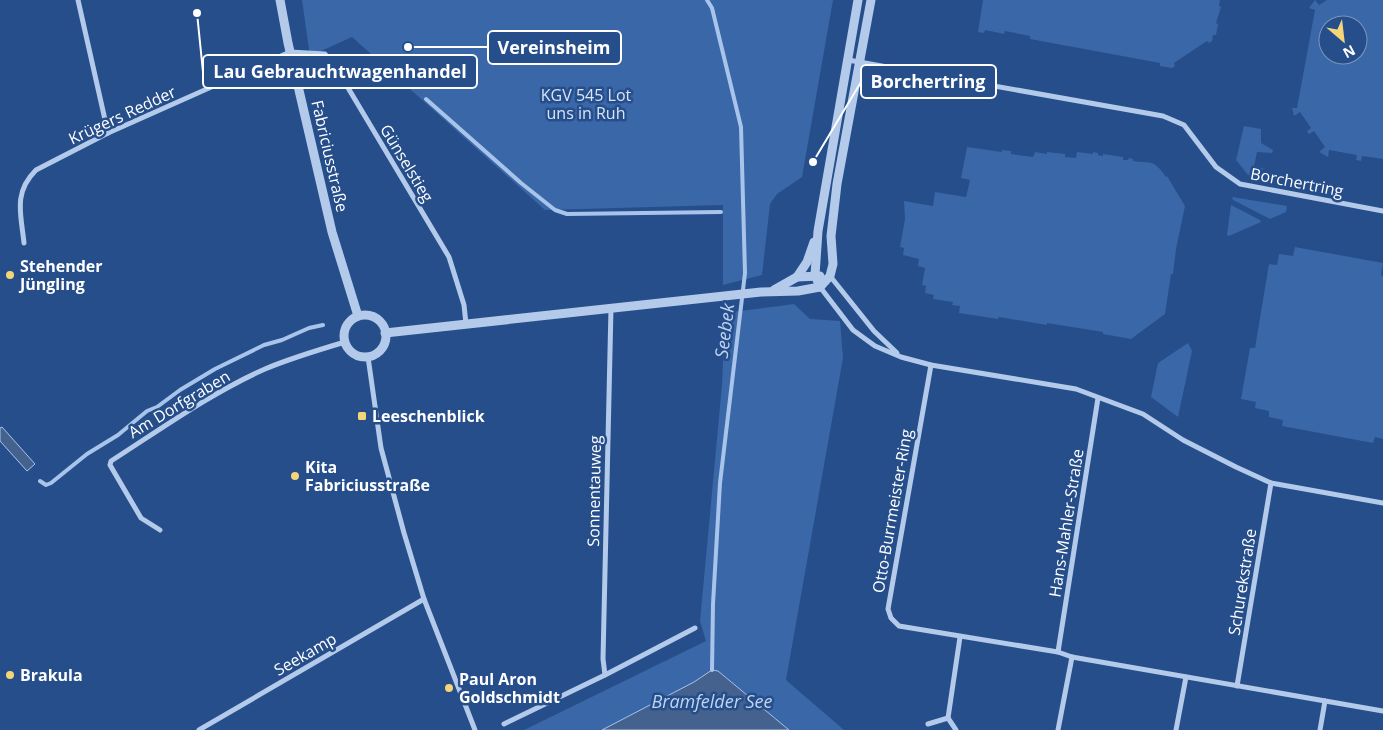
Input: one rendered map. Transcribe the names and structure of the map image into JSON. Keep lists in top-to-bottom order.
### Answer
{
  "streets": {
    "street": [
      "Krügers Redder",
      "Fabriciusstraße",
      "Günselstieg",
      "Borchertring",
      "Am Dorfgraben",
      "Sonnentauweg",
      "Otto-Burrmeister-Ring",
      "Hans-Mahler-Straße",
      "Schurekstraße",
      "Seekamp"
    ]
  },
  "crossings": [
    ["Krügers Redder", "Fabriciusstraße"],
    ["Krügers Redder", "Günselstieg"],
    ["Fabriciusstraße", "Günselstieg"],
    ["Fabriciusstraße", "Am Dorfgraben"],
    ["Otto-Burrmeister-Ring", "Hans-Mahler-Straße"],
    ["Otto-Burrmeister-Ring", "Schurekstraße"]
  ],
  "water": ["Seebek", "Bramfelder See"],
  "parks": ["KGV 545 Lot uns in Ruh"],
  "places": {
    "other": [
      "Lau Gebrauchtwagenhandel",
      "Vereinsheim",
      "Borchertring",
      "Stehender Jüngling",
      "Kita Fabriciusstraße",
      "Brakula",
      "Paul Aron Goldschmidt"
    ],
    "transit": ["Leeschenblick"]
  },
  "north": "bottom right"
}
